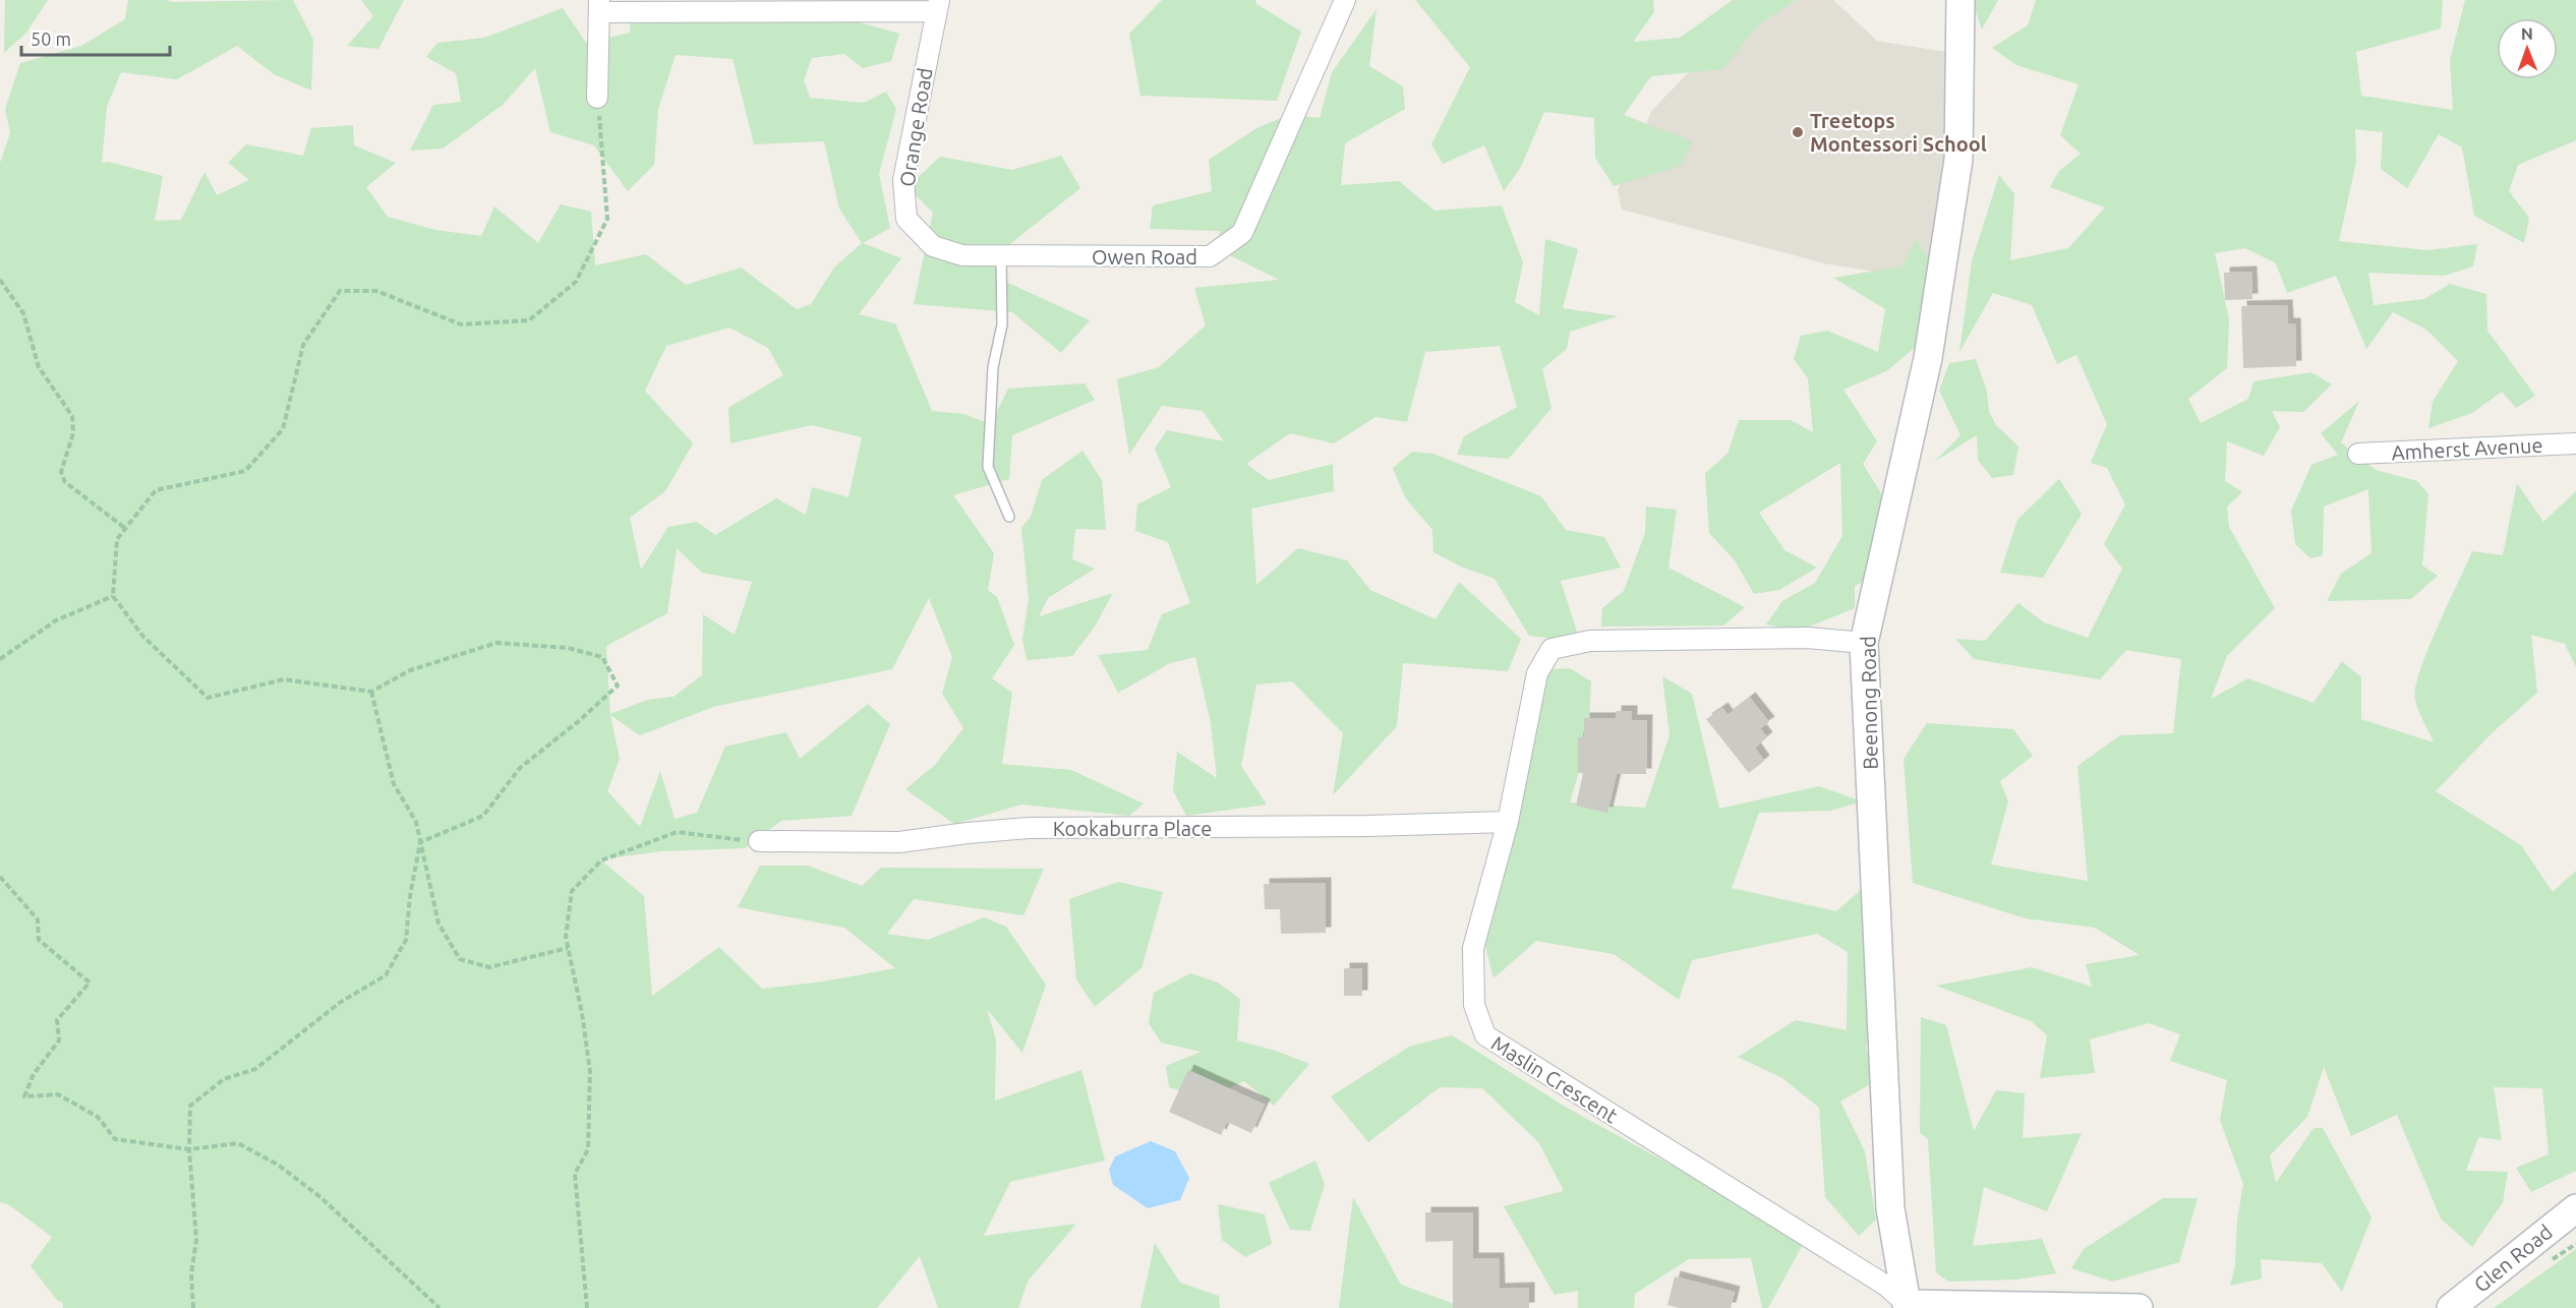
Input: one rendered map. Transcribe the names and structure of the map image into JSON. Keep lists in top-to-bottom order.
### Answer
{
  "streets": {
    "street": [
      "Orange Road",
      "Owen Road",
      "Amherst Avenue",
      "Beenong Road",
      "Kookaburra Place",
      "Maslin Crescent",
      "Glen Road"
    ]
  },
  "crossings": [
    ["Orange Road", "Owen Road"],
    ["Beenong Road", "Maslin Crescent"],
    ["Kookaburra Place", "Maslin Crescent"]
  ],
  "places": ["Treetops Montessori School"],
  "scale_bar": "50 m",
  "north": "top"
}
